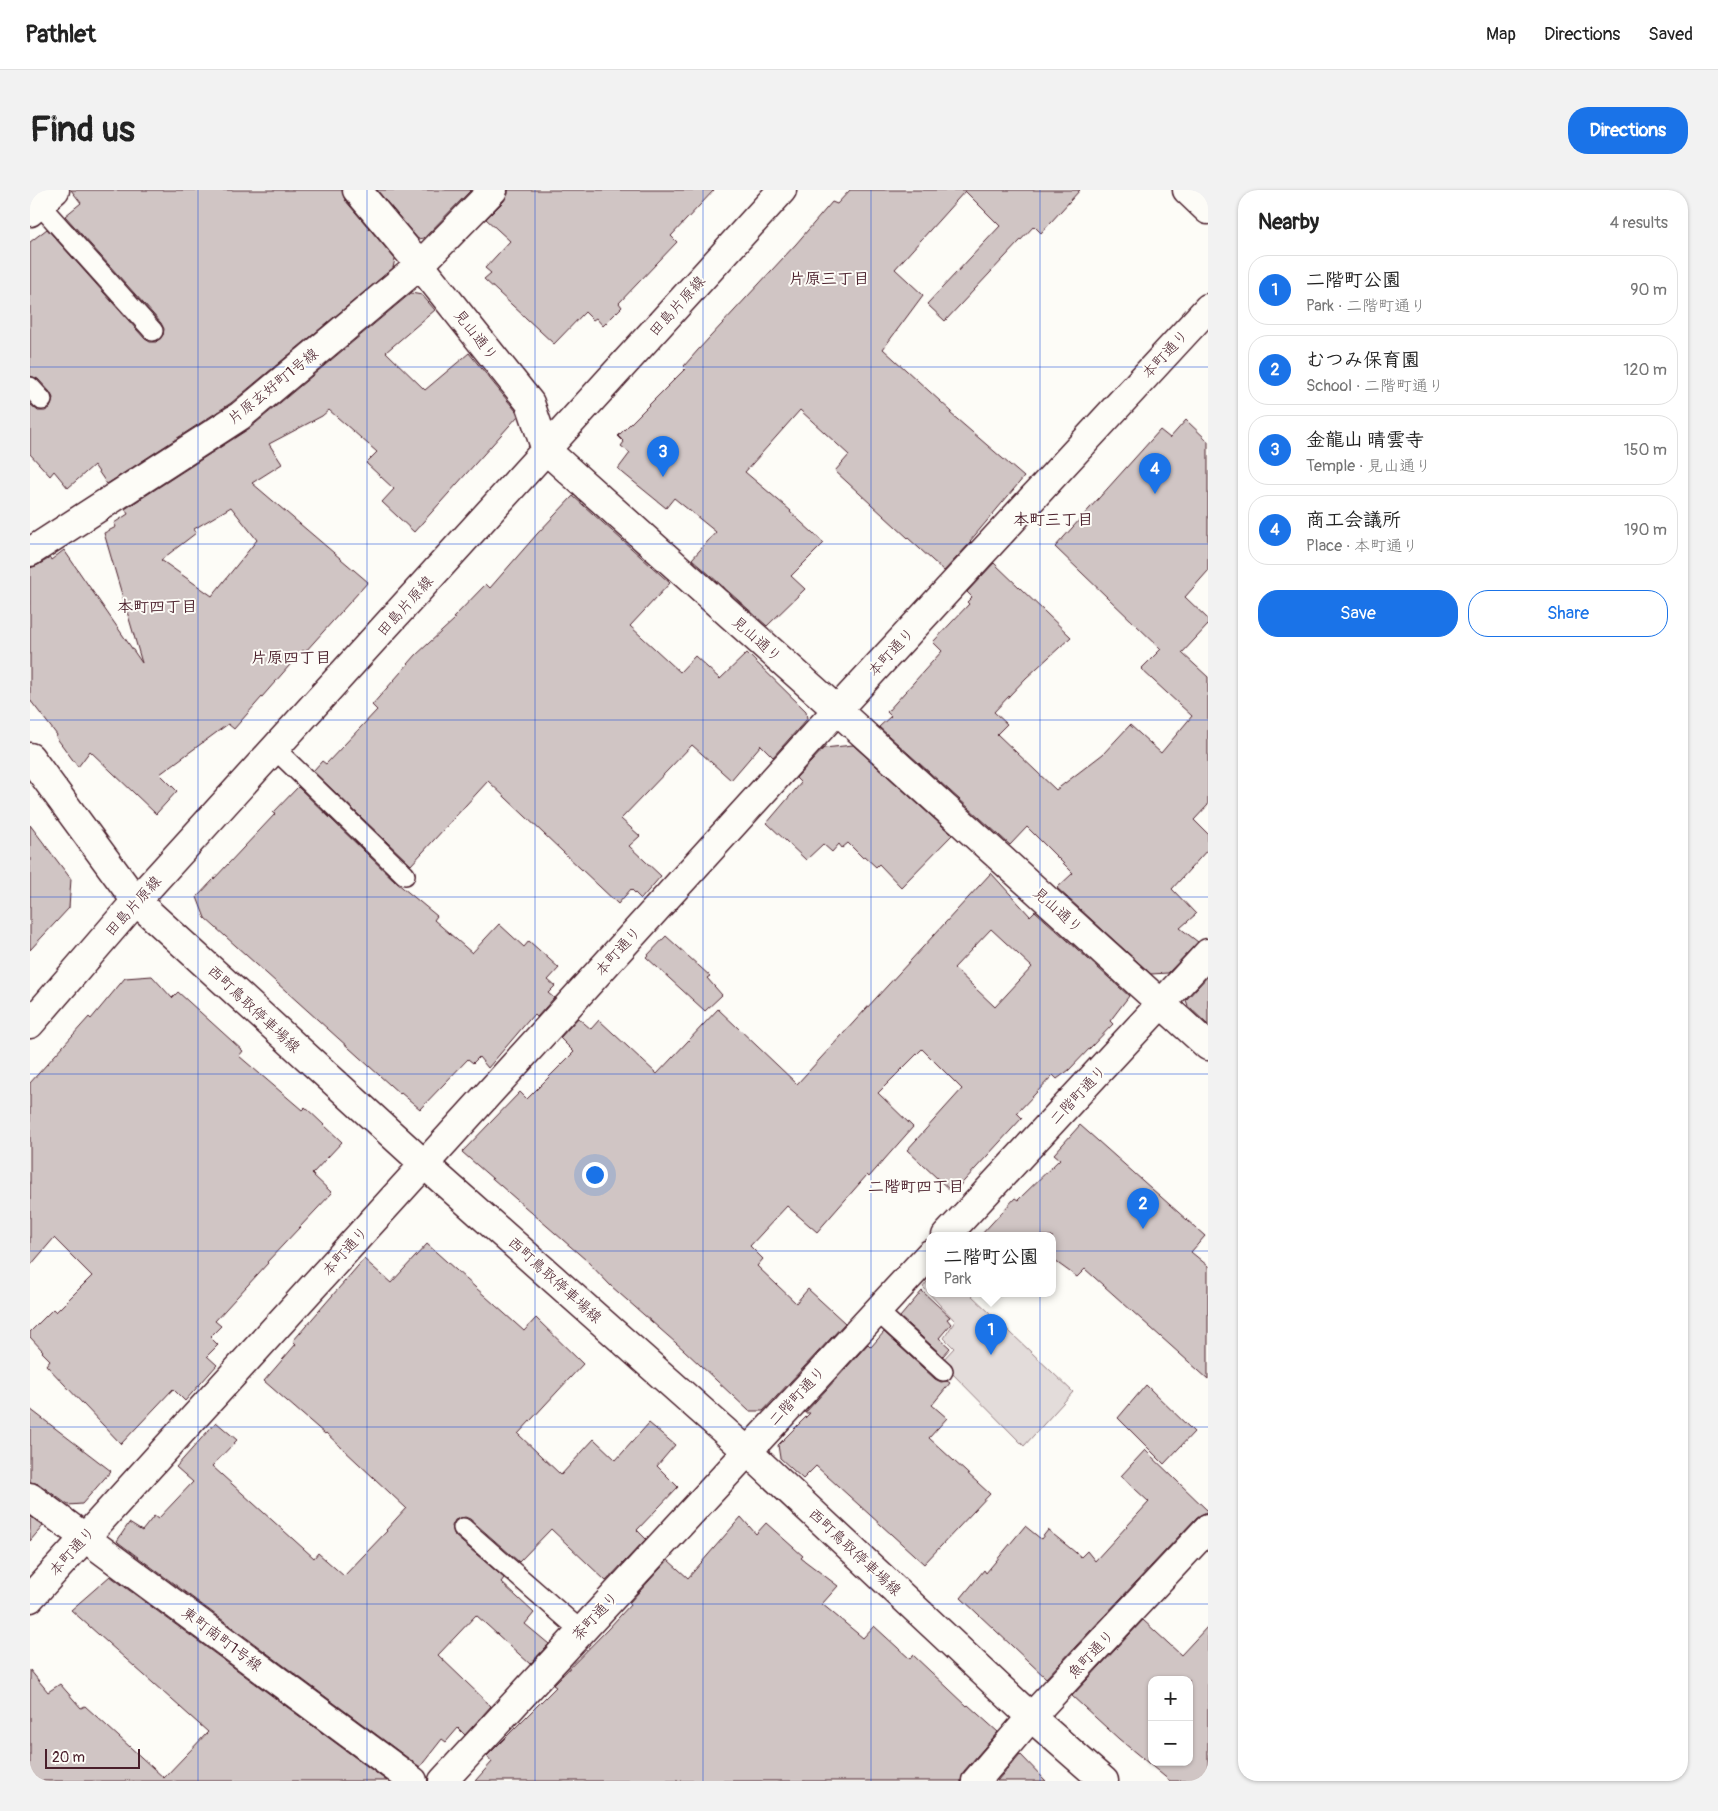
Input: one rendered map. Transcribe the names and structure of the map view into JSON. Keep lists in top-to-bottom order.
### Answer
{
  "streets": {
    "street": [
      "田島片原線",
      "見山通り",
      "本町通り",
      "片原玄好町1号線",
      "西町鳥取停車場線",
      "二階町通り",
      "茶町通り",
      "東町南町1号線",
      "魚町通り"
    ]
  },
  "crossings": [
    ["田島片原線", "見山通り"],
    ["田島片原線", "西町鳥取停車場線"],
    ["見山通り", "本町通り"],
    ["見山通り", "片原玄好町1号線"],
    ["見山通り", "二階町通り"],
    ["本町通り", "西町鳥取停車場線"],
    ["本町通り", "東町南町1号線"],
    ["西町鳥取停車場線", "二階町通り"],
    ["西町鳥取停車場線", "茶町通り"],
    ["西町鳥取停車場線", "魚町通り"],
    ["二階町通り", "茶町通り"]
  ],
  "districts": [
    "片原三丁目",
    "本町三丁目",
    "本町四丁目",
    "片原四丁目",
    "二階町四丁目"
  ],
  "scale_bar": "20 m",
  "page": {
    "header": "Pathlet",
    "nav": ["Map", "Directions", "Saved"],
    "buttons": [
      "Directions",
      ["Save", "Share"]
    ],
    "title": "Find us",
    "heading": ["Nearby", "4 results"],
    "list": [
      {
        "mark": "1",
        "name": "二階町公園",
        "note": "Park · 二階町通り",
        "value": "90 m"
      },
      {
        "mark": "2",
        "name": "むつみ保育園",
        "note": "School · 二階町通り",
        "value": "120 m"
      },
      {
        "mark": "3",
        "name": "金龍山 晴雲寺",
        "note": "Temple · 見山通り",
        "value": "150 m"
      },
      {
        "mark": "4",
        "name": "商工会議所",
        "note": "Place · 本町通り",
        "value": "190 m"
      }
    ],
    "pins": [
      "3",
      "4",
      "2",
      "1"
    ],
    "popup": ["二階町公園", "Park"],
    "map_buttons": ["+", "−"],
    "scale": "20 m"
  }
}
